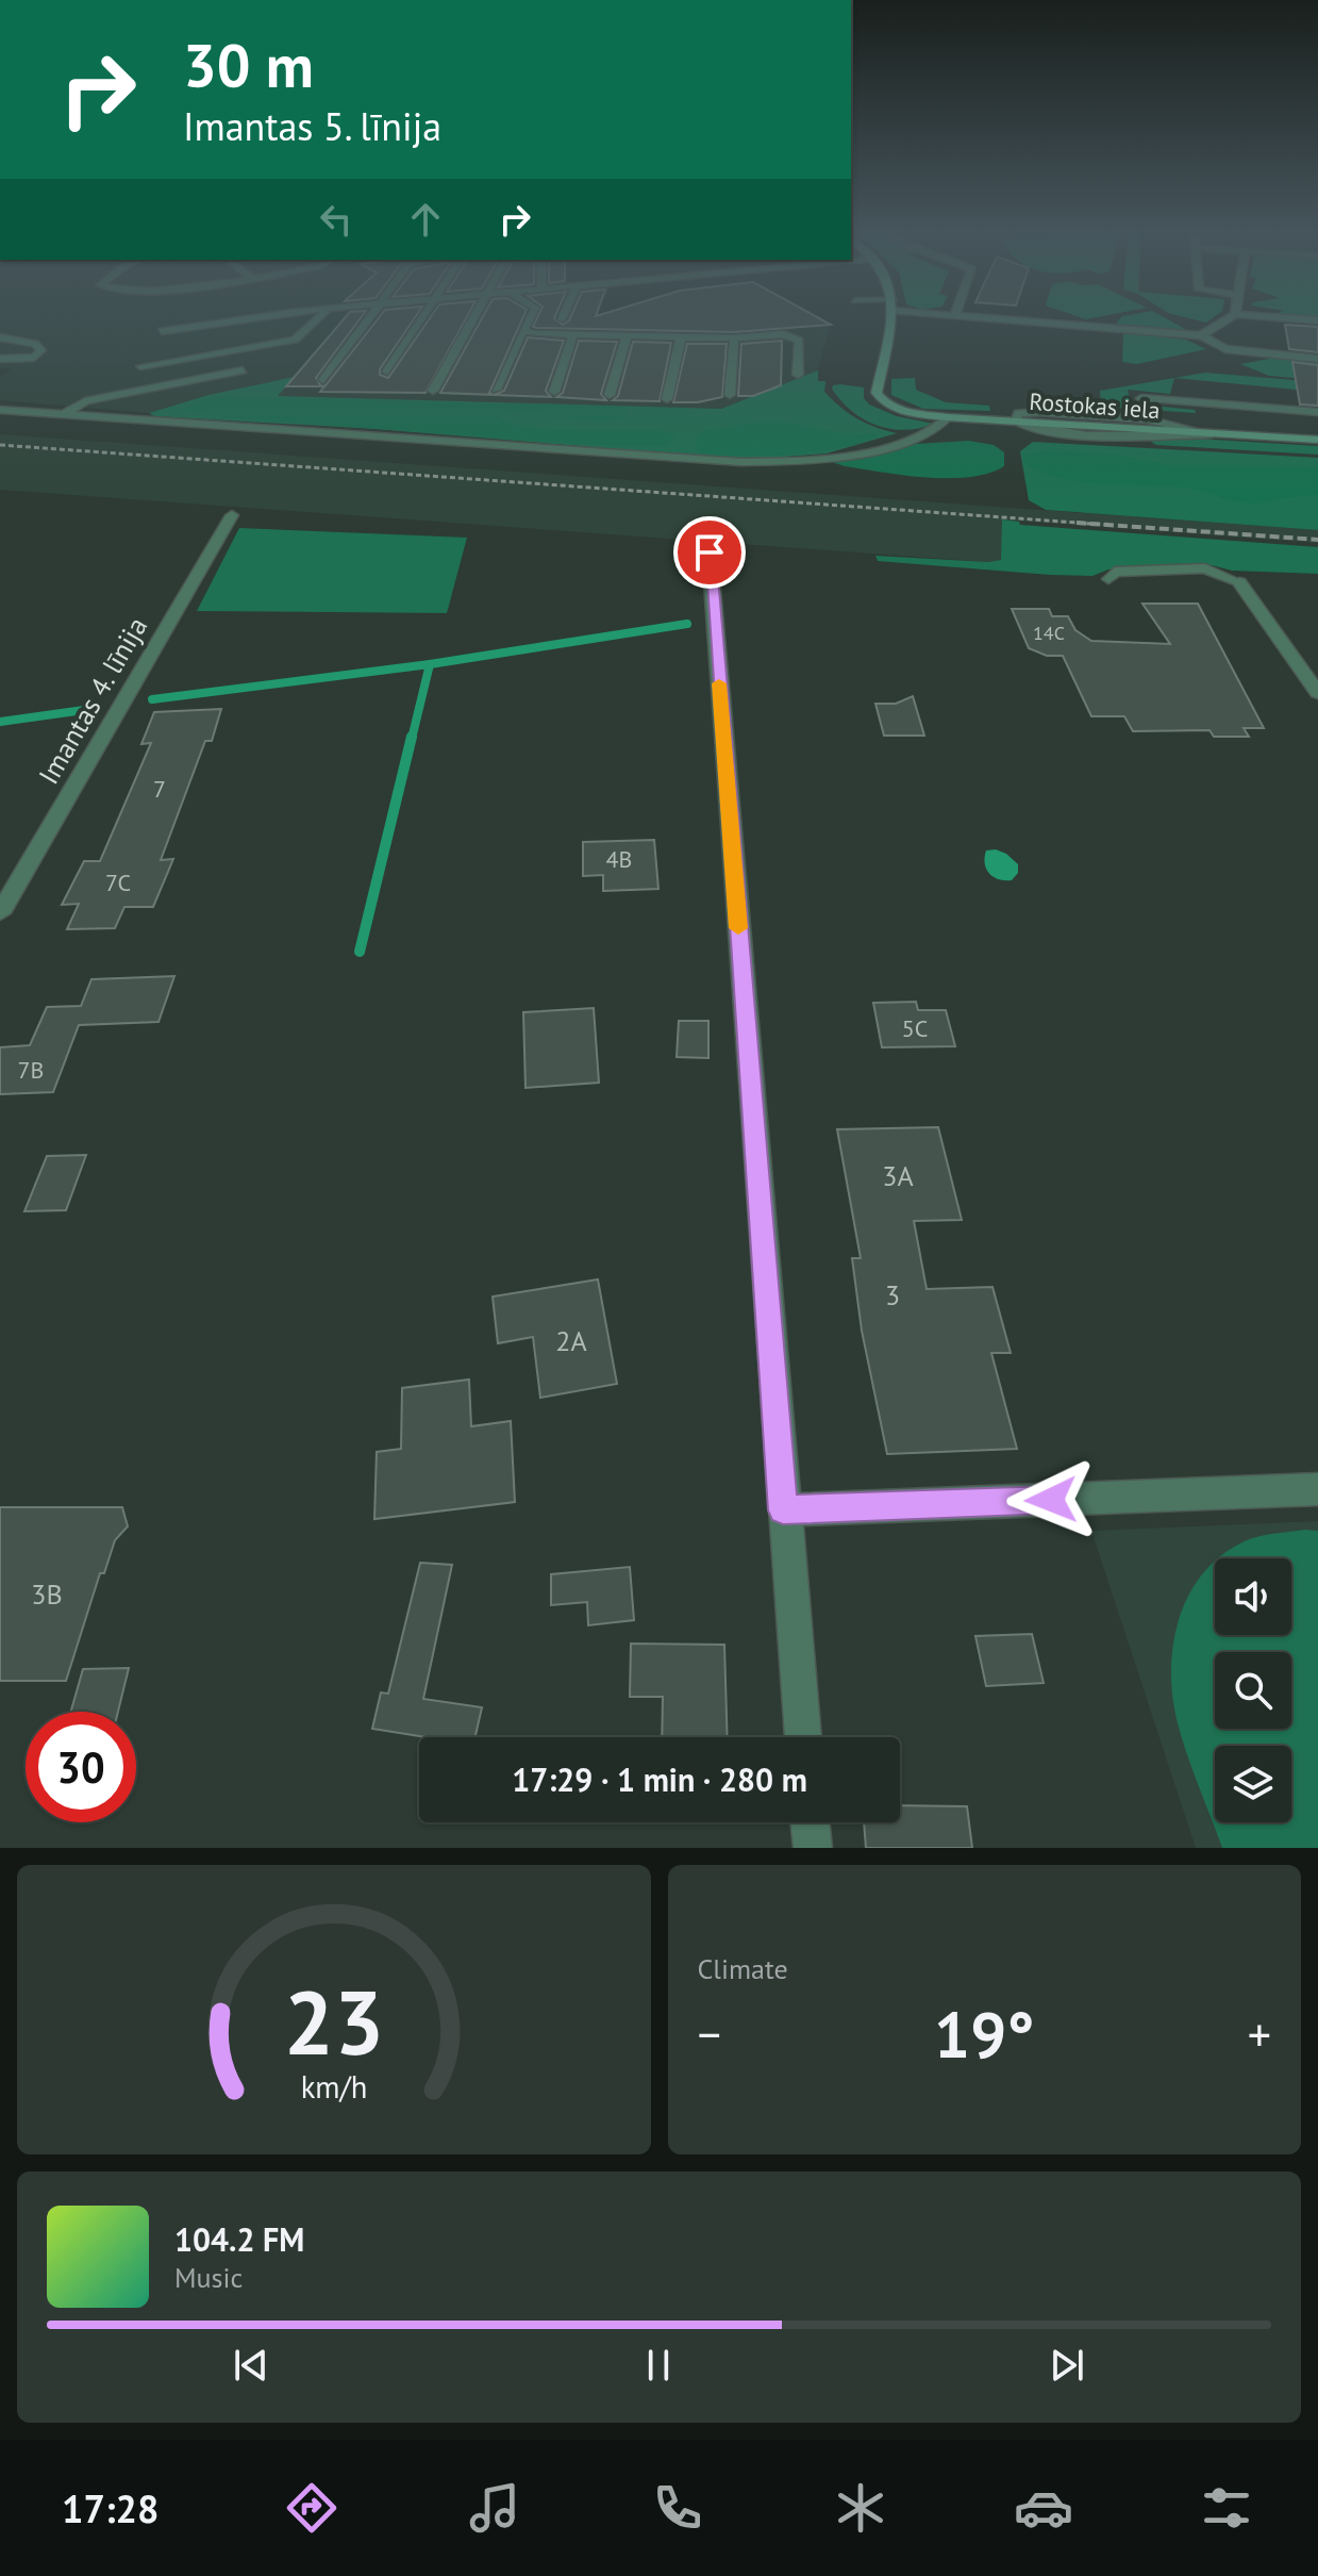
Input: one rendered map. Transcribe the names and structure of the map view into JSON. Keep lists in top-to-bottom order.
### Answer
{
  "streets": {
    "street": ["Rostokas iela", "Imantas 4. līnija"]
  },
  "house_numbers": [
    "14C",
    "7",
    "4B",
    "7C",
    "5C",
    "7B",
    "3A",
    "3",
    "2A",
    "3B"
  ],
  "page": {
    "turn": ["30 m", "Imantas 5. līnija"],
    "limit": "30",
    "trip": "17:29 · 1 min · 280 m",
    "tile": "Climate",
    "heat": ["−", "19°", "+"],
    "song": ["104.2 FM", "Music"],
    "tabs": "17:28",
    "gauge": ["23", "km/h"]
  }
}
